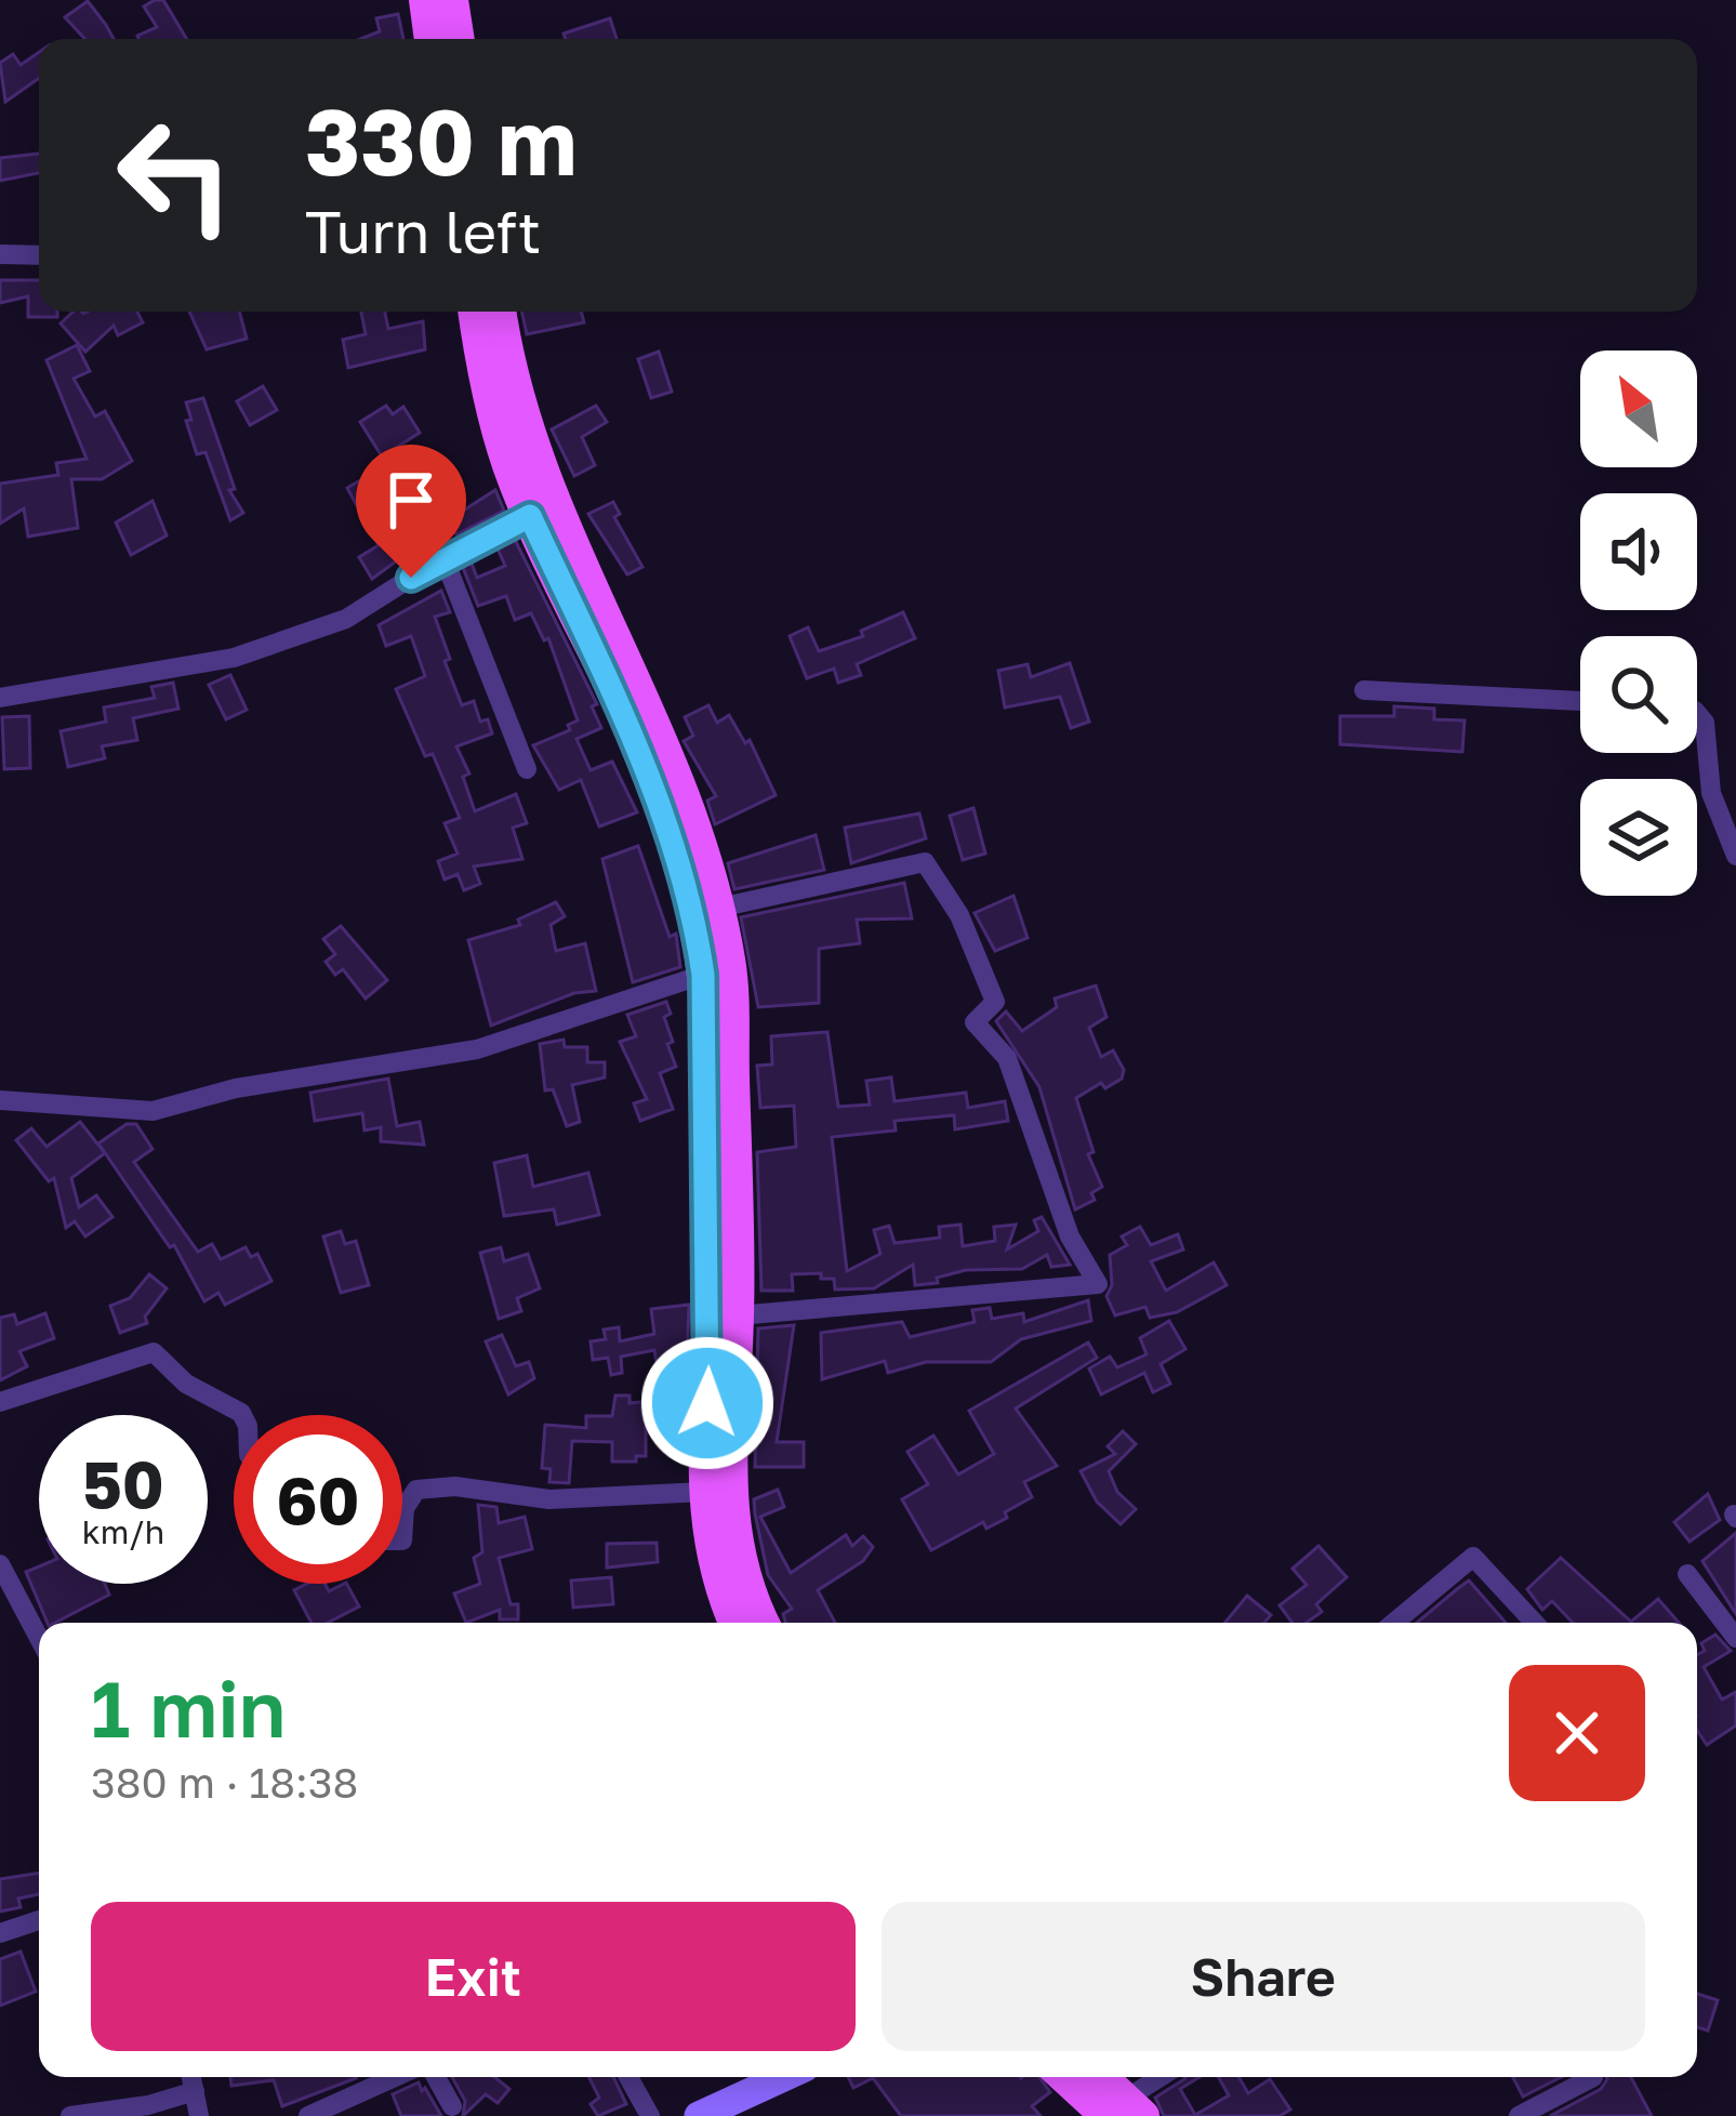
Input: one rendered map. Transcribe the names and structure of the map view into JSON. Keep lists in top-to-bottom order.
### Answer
{
  "north": "top left",
  "page": {
    "turn": ["330 m", "Turn left"],
    "speed": "50 km/h",
    "limit": "60",
    "heading": ["1 min", "380 m · 18:38"],
    "buttons": ["Exit", "Share"]
  }
}
